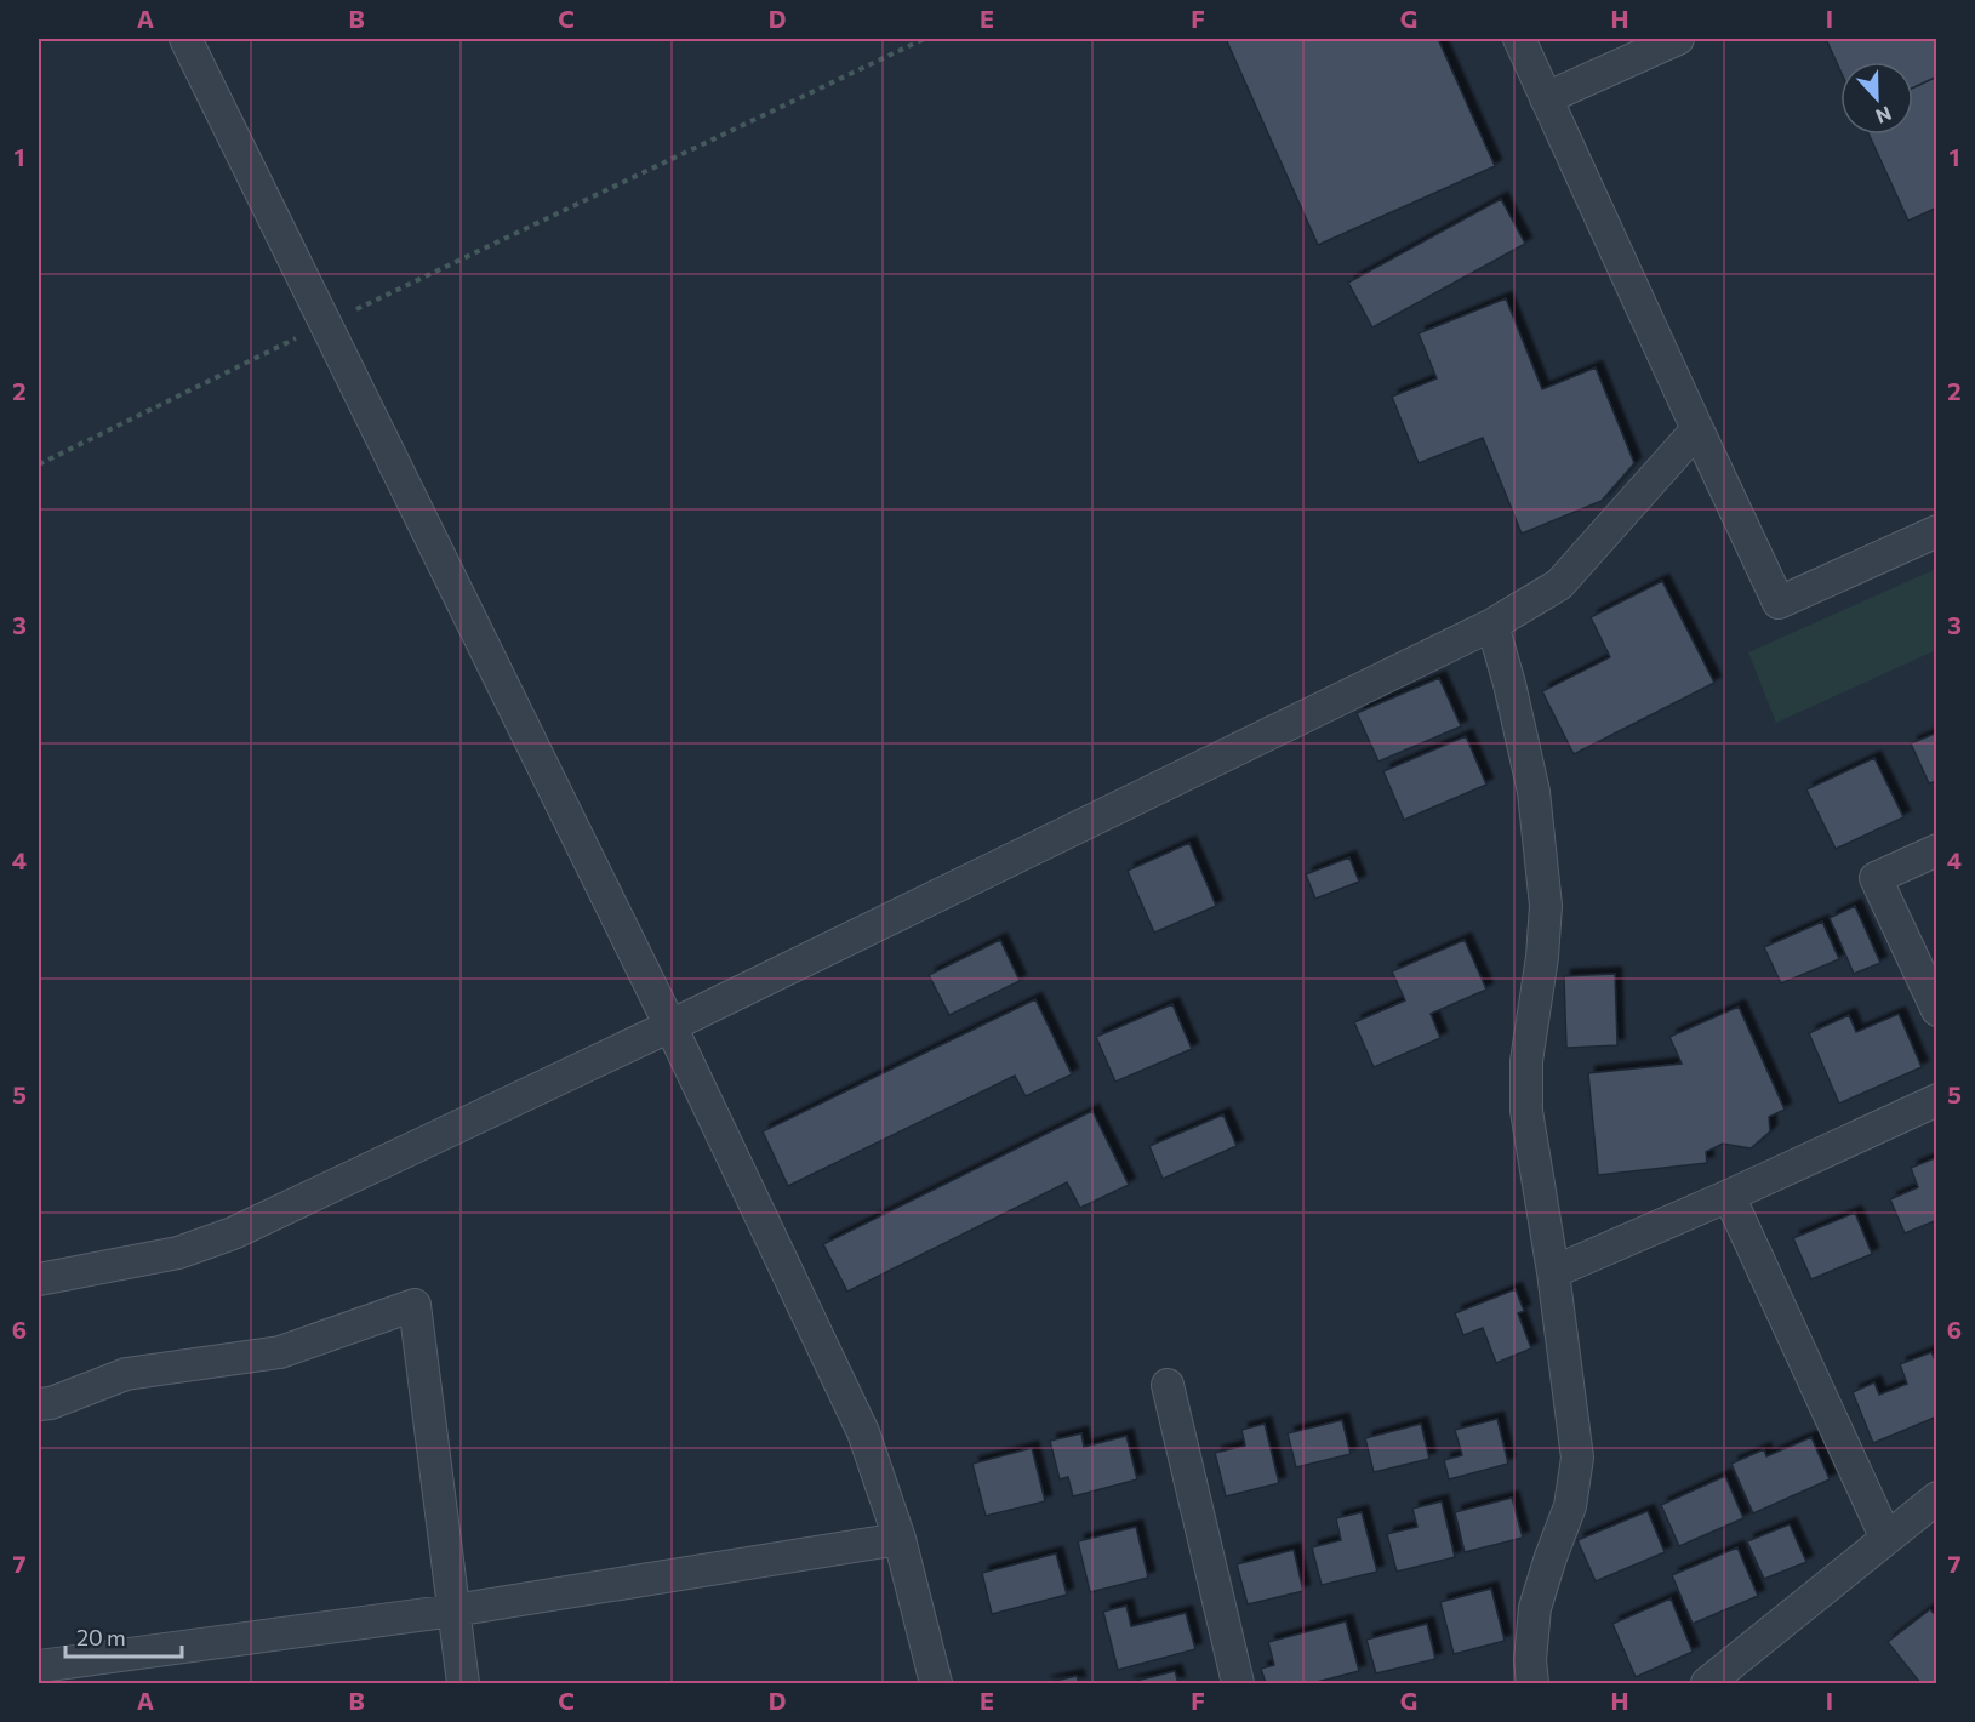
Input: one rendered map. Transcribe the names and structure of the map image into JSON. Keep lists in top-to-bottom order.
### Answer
{
  "scale_bar": "20 m",
  "north": "bottom",
  "grid": {
    "columns": [
      "A",
      "B",
      "C",
      "D",
      "E",
      "F",
      "G",
      "H",
      "I"
    ],
    "rows": [
      "1",
      "2",
      "3",
      "4",
      "5",
      "6",
      "7"
    ]
  }
}
